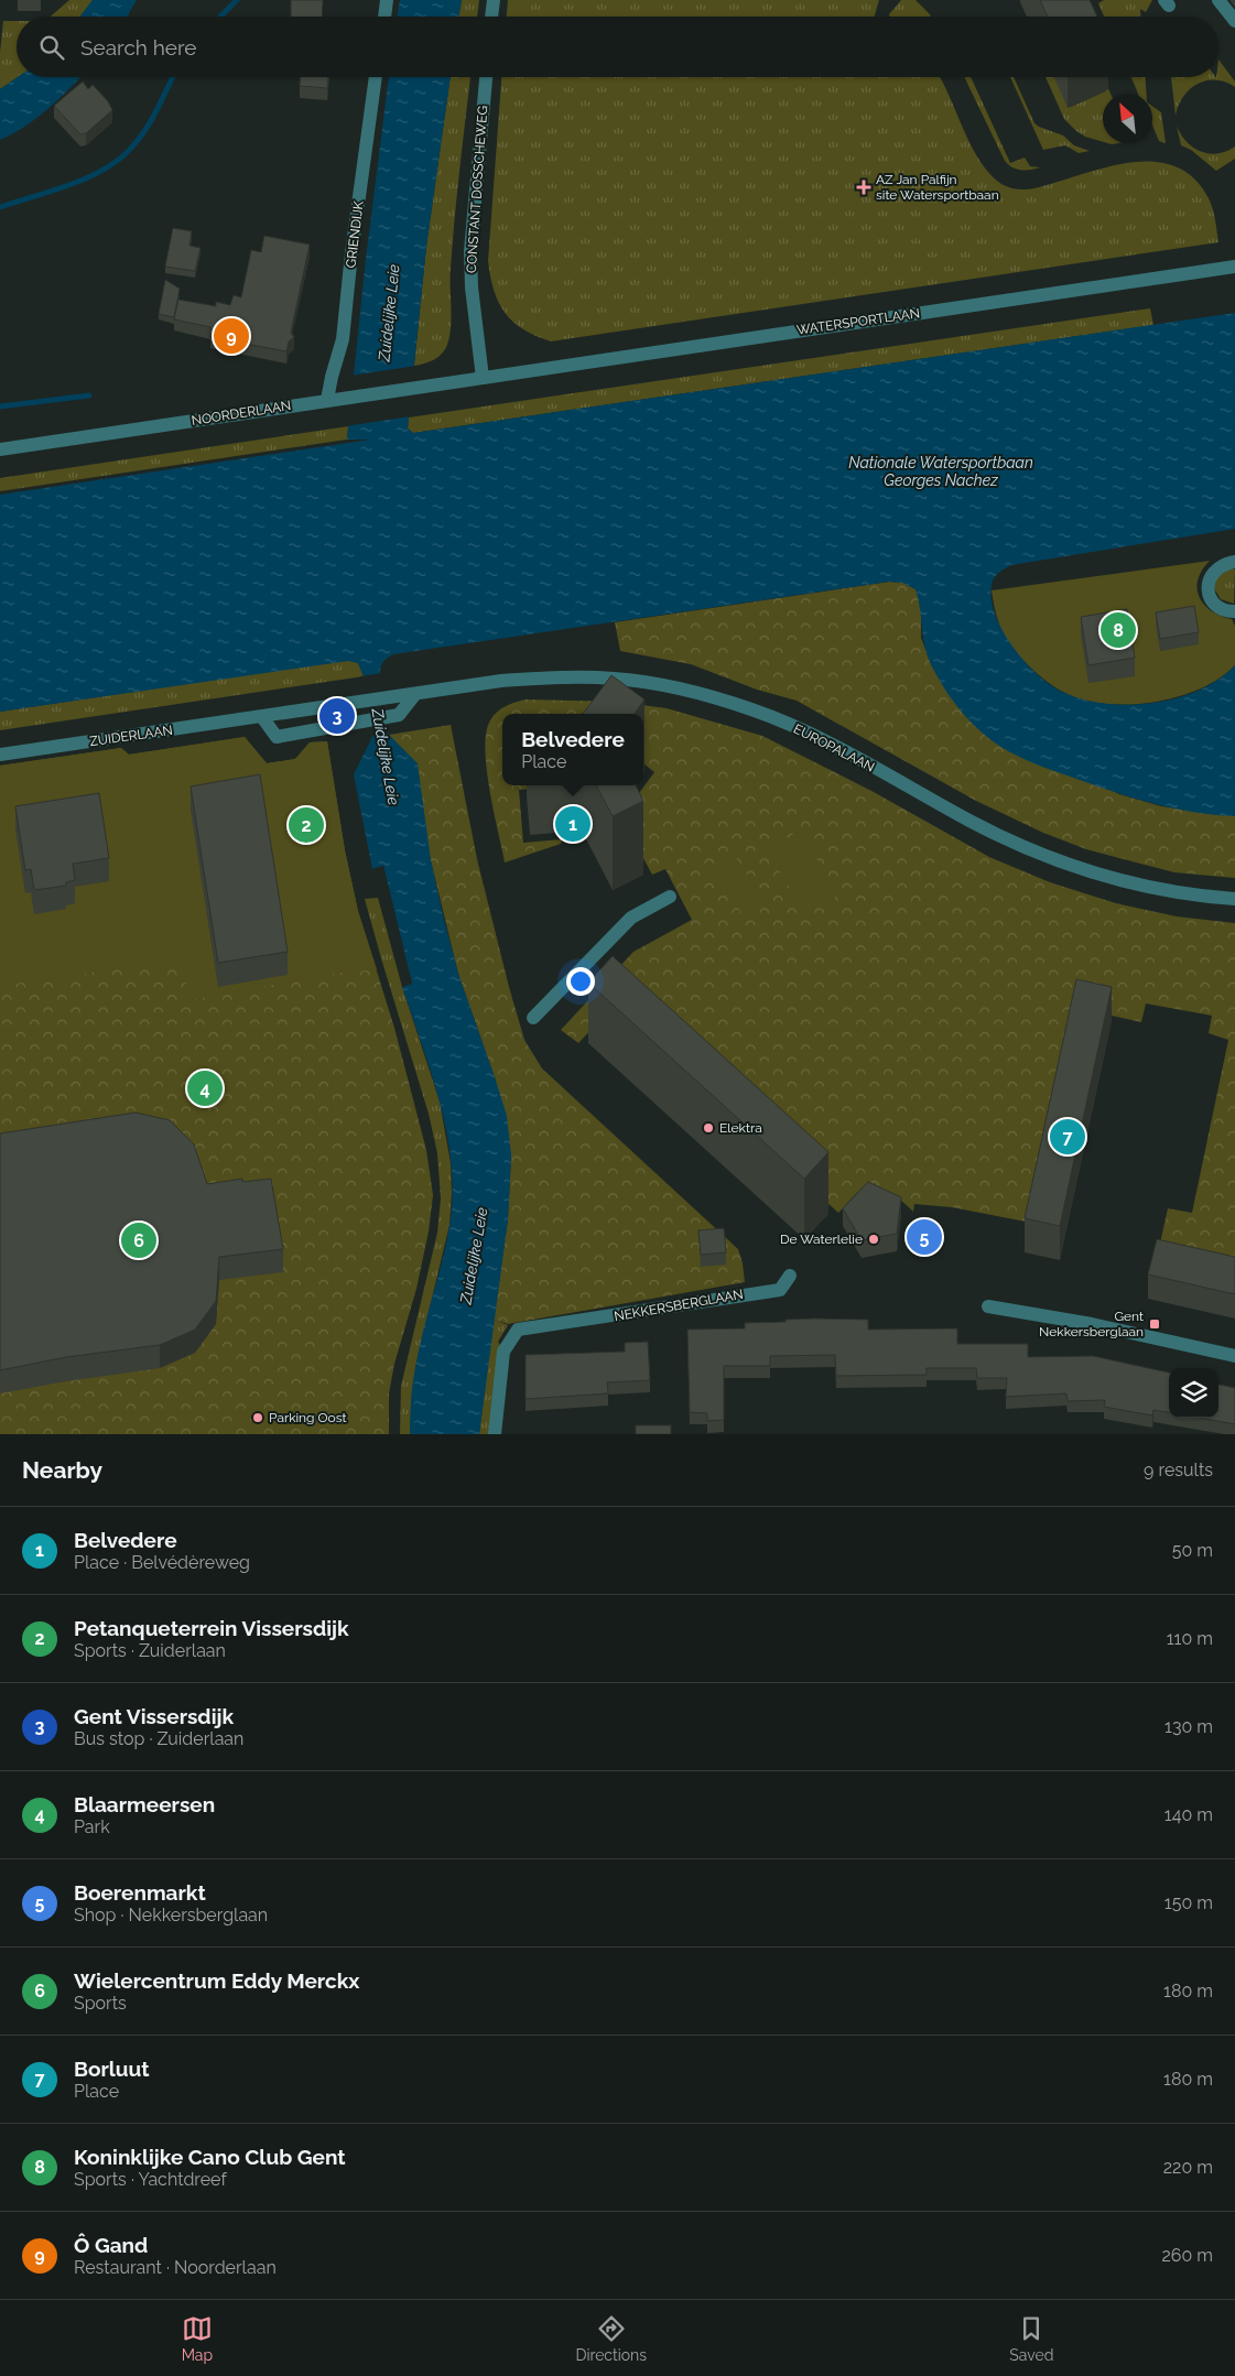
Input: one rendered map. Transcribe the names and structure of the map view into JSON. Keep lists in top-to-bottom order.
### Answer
{
  "streets": {
    "street": [
      "CONSTANT DOSSCHEWEG",
      "GRIENDIJK",
      "WATERSPORTLAAN",
      "NOORDERLAAN",
      "ZUIDERLAAN",
      "EUROPALAAN",
      "NEKKERSBERGLAAN"
    ]
  },
  "crossings": [
    ["CONSTANT DOSSCHEWEG", "WATERSPORTLAAN"],
    ["CONSTANT DOSSCHEWEG", "NOORDERLAAN"],
    ["GRIENDIJK", "NOORDERLAAN"],
    ["WATERSPORTLAAN", "NOORDERLAAN"],
    ["ZUIDERLAAN", "EUROPALAAN"]
  ],
  "water": ["Zuidelijke Leie", "Nationale Watersportbaan Georges Nachez"],
  "places": {
    "health": ["AZ Jan Palfijn site Watersportbaan"],
    "other": ["Elektra", "De Waterlelie", "Parking Oost"],
    "transit": ["Gent Nekkersberglaan"]
  },
  "north": "top left",
  "page": {
    "search": "Search here",
    "pins": [
      "9",
      "8",
      "3",
      "1",
      "2",
      "4",
      "7",
      "5",
      "6"
    ],
    "popup": ["Belvedere", "Place"],
    "heading": ["Nearby", "9 results"],
    "list": [
      {
        "mark": "1",
        "name": "Belvedere",
        "note": "Place · Belvédèreweg",
        "value": "50 m"
      },
      {
        "mark": "2",
        "name": "Petanqueterrein Vissersdijk",
        "note": "Sports · Zuiderlaan",
        "value": "110 m"
      },
      {
        "mark": "3",
        "name": "Gent Vissersdijk",
        "note": "Bus stop · Zuiderlaan",
        "value": "130 m"
      },
      {
        "mark": "4",
        "name": "Blaarmeersen",
        "note": "Park",
        "value": "140 m"
      },
      {
        "mark": "5",
        "name": "Boerenmarkt",
        "note": "Shop · Nekkersberglaan",
        "value": "150 m"
      },
      {
        "mark": "6",
        "name": "Wielercentrum Eddy Merckx",
        "note": "Sports",
        "value": "180 m"
      },
      {
        "mark": "7",
        "name": "Borluut",
        "note": "Place",
        "value": "180 m"
      },
      {
        "mark": "8",
        "name": "Koninklijke Cano Club Gent",
        "note": "Sports · Yachtdreef",
        "value": "220 m"
      },
      {
        "mark": "9",
        "name": "Ô Gand",
        "note": "Restaurant · Noorderlaan",
        "value": "260 m"
      }
    ],
    "nav": ["Map", "Directions", "Saved"]
  }
}
